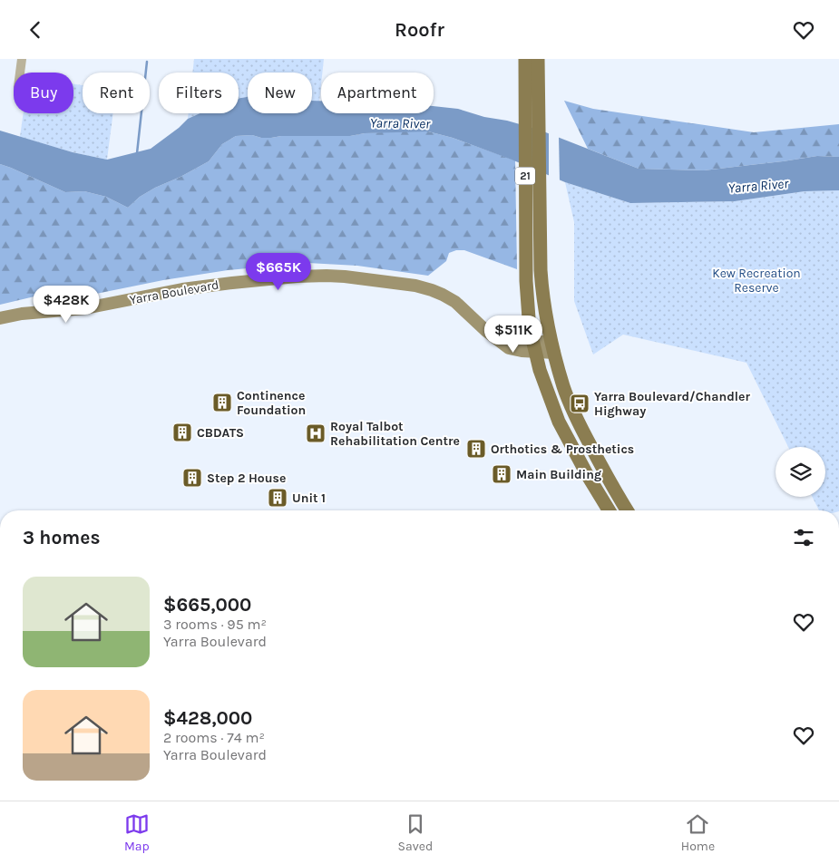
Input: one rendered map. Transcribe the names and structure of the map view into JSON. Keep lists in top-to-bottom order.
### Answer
{
  "streets": {
    "main road": ["21", "Yarra Boulevard"]
  },
  "crossings": [
    ["21", "Yarra Boulevard"]
  ],
  "water": ["Yarra River"],
  "parks": ["Kew Recreation Reserve"],
  "places": {
    "building": [
      "Continence Foundation",
      "CBDATS",
      "Orthotics & Prosthetics",
      "Main Building",
      "Step 2 House",
      "Unit 1"
    ],
    "bus stop": ["Yarra Boulevard/Chandler Highway"],
    "hospital": ["Royal Talbot Rehabilitation Centre"]
  },
  "page": {
    "header": "Roofr",
    "chip": [
      "Buy",
      "Rent",
      "Filters",
      "New",
      "Apartment"
    ],
    "price": ["$665K", "$428K", "$511K"],
    "heading": "3 homes",
    "list": [
      {
        "name": "$665,000",
        "note": "3 rooms · 95 m² · Yarra Boulevard"
      },
      {
        "name": "$428,000",
        "note": "2 rooms · 74 m² · Yarra Boulevard"
      }
    ],
    "tabs": ["Map", "Saved", "Home"]
  }
}
